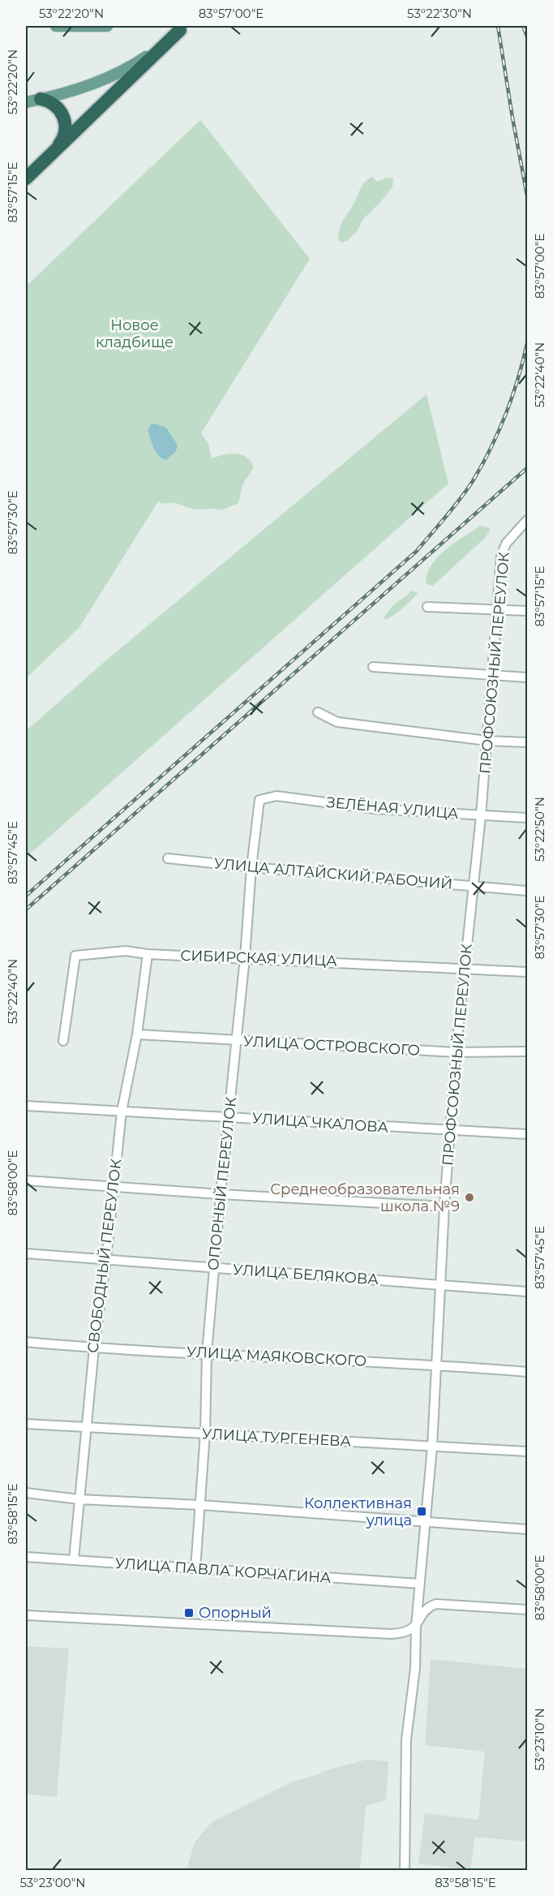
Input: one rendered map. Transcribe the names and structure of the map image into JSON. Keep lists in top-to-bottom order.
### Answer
{
  "streets": {
    "street": [
      "ПРОФСОЮЗНЫЙ ПЕРЕУЛОК",
      "ЗЕЛЁНАЯ УЛИЦА",
      "УЛИЦА АЛТАЙСКИЙ РАБОЧИЙ",
      "СИБИРСКАЯ УЛИЦА",
      "УЛИЦА ОСТРОВСКОГО",
      "УЛИЦА ЧКАЛОВА",
      "ОПОРНЫЙ ПЕРЕУЛОК",
      "СВОБОДНЫЙ ПЕРЕУЛОК",
      "УЛИЦА БЕЛЯКОВА",
      "УЛИЦА МАЯКОВСКОГО",
      "УЛИЦА ТУРГЕНЕВА",
      "УЛИЦА ПАВЛА КОРЧАГИНА"
    ]
  },
  "crossings": [
    ["ПРОФСОЮЗНЫЙ ПЕРЕУЛОК", "ЗЕЛЁНАЯ УЛИЦА"],
    ["ПРОФСОЮЗНЫЙ ПЕРЕУЛОК", "УЛИЦА АЛТАЙСКИЙ РАБОЧИЙ"],
    ["ПРОФСОЮЗНЫЙ ПЕРЕУЛОК", "СИБИРСКАЯ УЛИЦА"],
    ["ПРОФСОЮЗНЫЙ ПЕРЕУЛОК", "УЛИЦА ОСТРОВСКОГО"],
    ["ПРОФСОЮЗНЫЙ ПЕРЕУЛОК", "УЛИЦА ЧКАЛОВА"],
    ["ПРОФСОЮЗНЫЙ ПЕРЕУЛОК", "УЛИЦА БЕЛЯКОВА"],
    ["ПРОФСОЮЗНЫЙ ПЕРЕУЛОК", "УЛИЦА МАЯКОВСКОГО"],
    ["ПРОФСОЮЗНЫЙ ПЕРЕУЛОК", "УЛИЦА ТУРГЕНЕВА"],
    ["ПРОФСОЮЗНЫЙ ПЕРЕУЛОК", "УЛИЦА ПАВЛА КОРЧАГИНА"],
    ["ЗЕЛЁНАЯ УЛИЦА", "ОПОРНЫЙ ПЕРЕУЛОК"],
    ["УЛИЦА АЛТАЙСКИЙ РАБОЧИЙ", "ОПОРНЫЙ ПЕРЕУЛОК"],
    ["СИБИРСКАЯ УЛИЦА", "ОПОРНЫЙ ПЕРЕУЛОК"],
    ["СИБИРСКАЯ УЛИЦА", "СВОБОДНЫЙ ПЕРЕУЛОК"],
    ["УЛИЦА ОСТРОВСКОГО", "ОПОРНЫЙ ПЕРЕУЛОК"],
    ["УЛИЦА ОСТРОВСКОГО", "СВОБОДНЫЙ ПЕРЕУЛОК"],
    ["УЛИЦА ЧКАЛОВА", "ОПОРНЫЙ ПЕРЕУЛОК"],
    ["УЛИЦА ЧКАЛОВА", "СВОБОДНЫЙ ПЕРЕУЛОК"],
    ["ОПОРНЫЙ ПЕРЕУЛОК", "УЛИЦА БЕЛЯКОВА"],
    ["ОПОРНЫЙ ПЕРЕУЛОК", "УЛИЦА МАЯКОВСКОГО"],
    ["ОПОРНЫЙ ПЕРЕУЛОК", "УЛИЦА ТУРГЕНЕВА"],
    ["ОПОРНЫЙ ПЕРЕУЛОК", "УЛИЦА ПАВЛА КОРЧАГИНА"],
    ["СВОБОДНЫЙ ПЕРЕУЛОК", "УЛИЦА БЕЛЯКОВА"],
    ["СВОБОДНЫЙ ПЕРЕУЛОК", "УЛИЦА МАЯКОВСКОГО"],
    ["СВОБОДНЫЙ ПЕРЕУЛОК", "УЛИЦА ТУРГЕНЕВА"],
    ["СВОБОДНЫЙ ПЕРЕУЛОК", "УЛИЦА ПАВЛА КОРЧАГИНА"]
  ],
  "parks": ["Новое кладбище"],
  "places": {
    "other": ["Среднеобразовательная школа №9"],
    "transit": ["Коллективная улица", "Опорный"]
  },
  "coordinates": [
    "53°22'20\"N",
    "83°57'00\"E",
    "53°22'30\"N",
    "83°57'15\"E",
    "53°22'40\"N",
    "83°57'30\"E",
    "53°22'50\"N",
    "83°57'45\"E",
    "83°58'00\"E",
    "83°58'15\"E",
    "53°23'10\"N",
    "53°23'00\"N"
  ]
}
